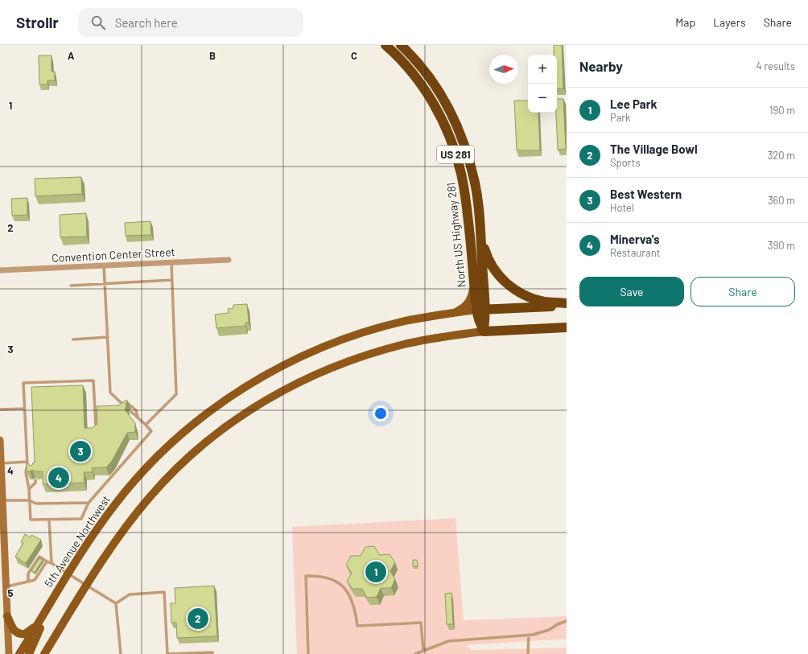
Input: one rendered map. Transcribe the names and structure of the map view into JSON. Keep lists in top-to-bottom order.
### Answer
{
  "streets": {
    "highway": ["US 281", "North US Highway 281"],
    "main road": ["5th Avenue Northwest"],
    "street": ["Convention Center Street"]
  },
  "crossings": [
    ["US 281", "North US Highway 281"],
    ["US 281", "5th Avenue Northwest"],
    ["North US Highway 281", "5th Avenue Northwest"]
  ],
  "north": "right",
  "page": {
    "header": "Strollr",
    "search": "Search here",
    "nav": ["Map", "Layers", "Share"],
    "heading": ["Nearby", "4 results"],
    "map_buttons": ["+", "−"],
    "list": [
      {
        "mark": "1",
        "name": "Lee Park",
        "note": "Park",
        "value": "190 m"
      },
      {
        "mark": "2",
        "name": "The Village Bowl",
        "note": "Sports",
        "value": "320 m"
      },
      {
        "mark": "3",
        "name": "Best Western",
        "note": "Hotel",
        "value": "360 m"
      },
      {
        "mark": "4",
        "name": "Minerva's",
        "note": "Restaurant",
        "value": "390 m"
      }
    ],
    "buttons": ["Save", "Share"],
    "pins": [
      "3",
      "4",
      "1",
      "2"
    ]
  },
  "grid": {
    "columns": ["A", "B", "C"],
    "rows": [
      "1",
      "2",
      "3",
      "4",
      "5"
    ]
  }
}
